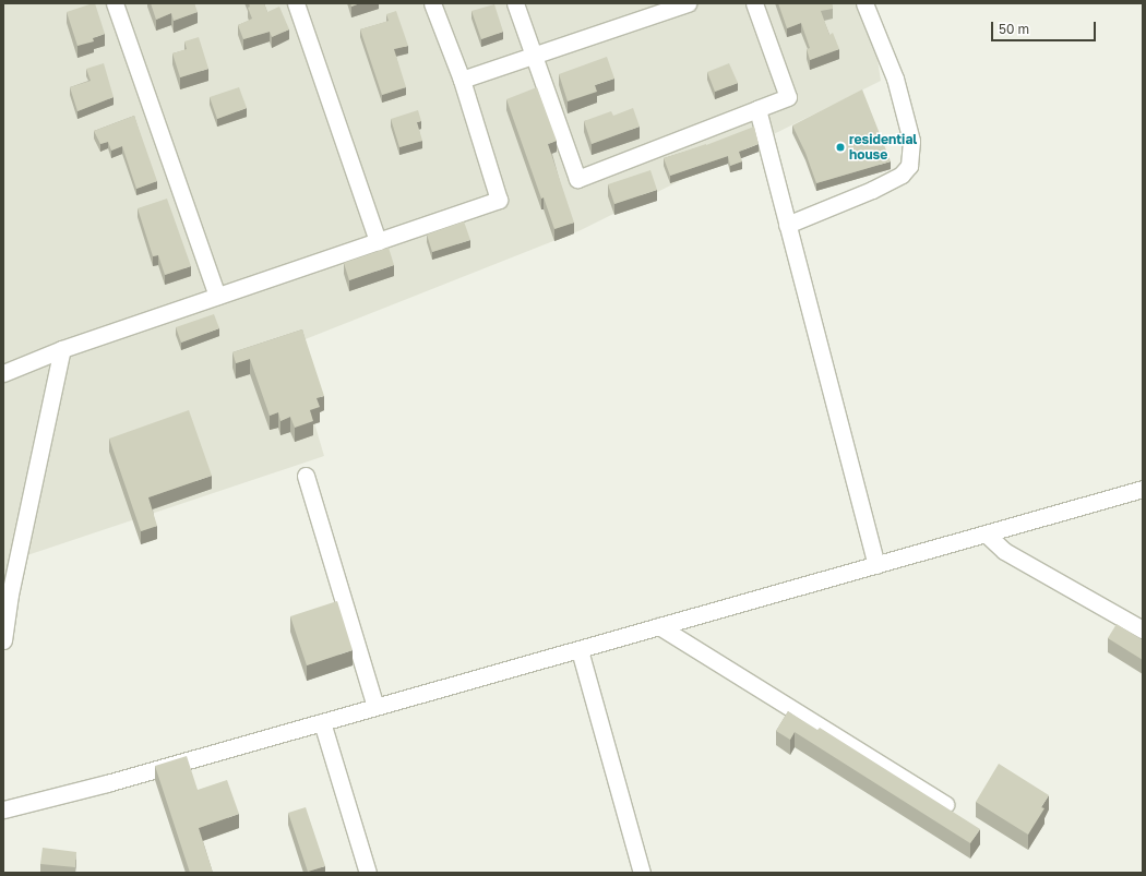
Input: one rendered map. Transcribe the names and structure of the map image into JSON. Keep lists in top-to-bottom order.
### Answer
{
  "places": ["residential house"],
  "scale_bar": "50 m"
}
